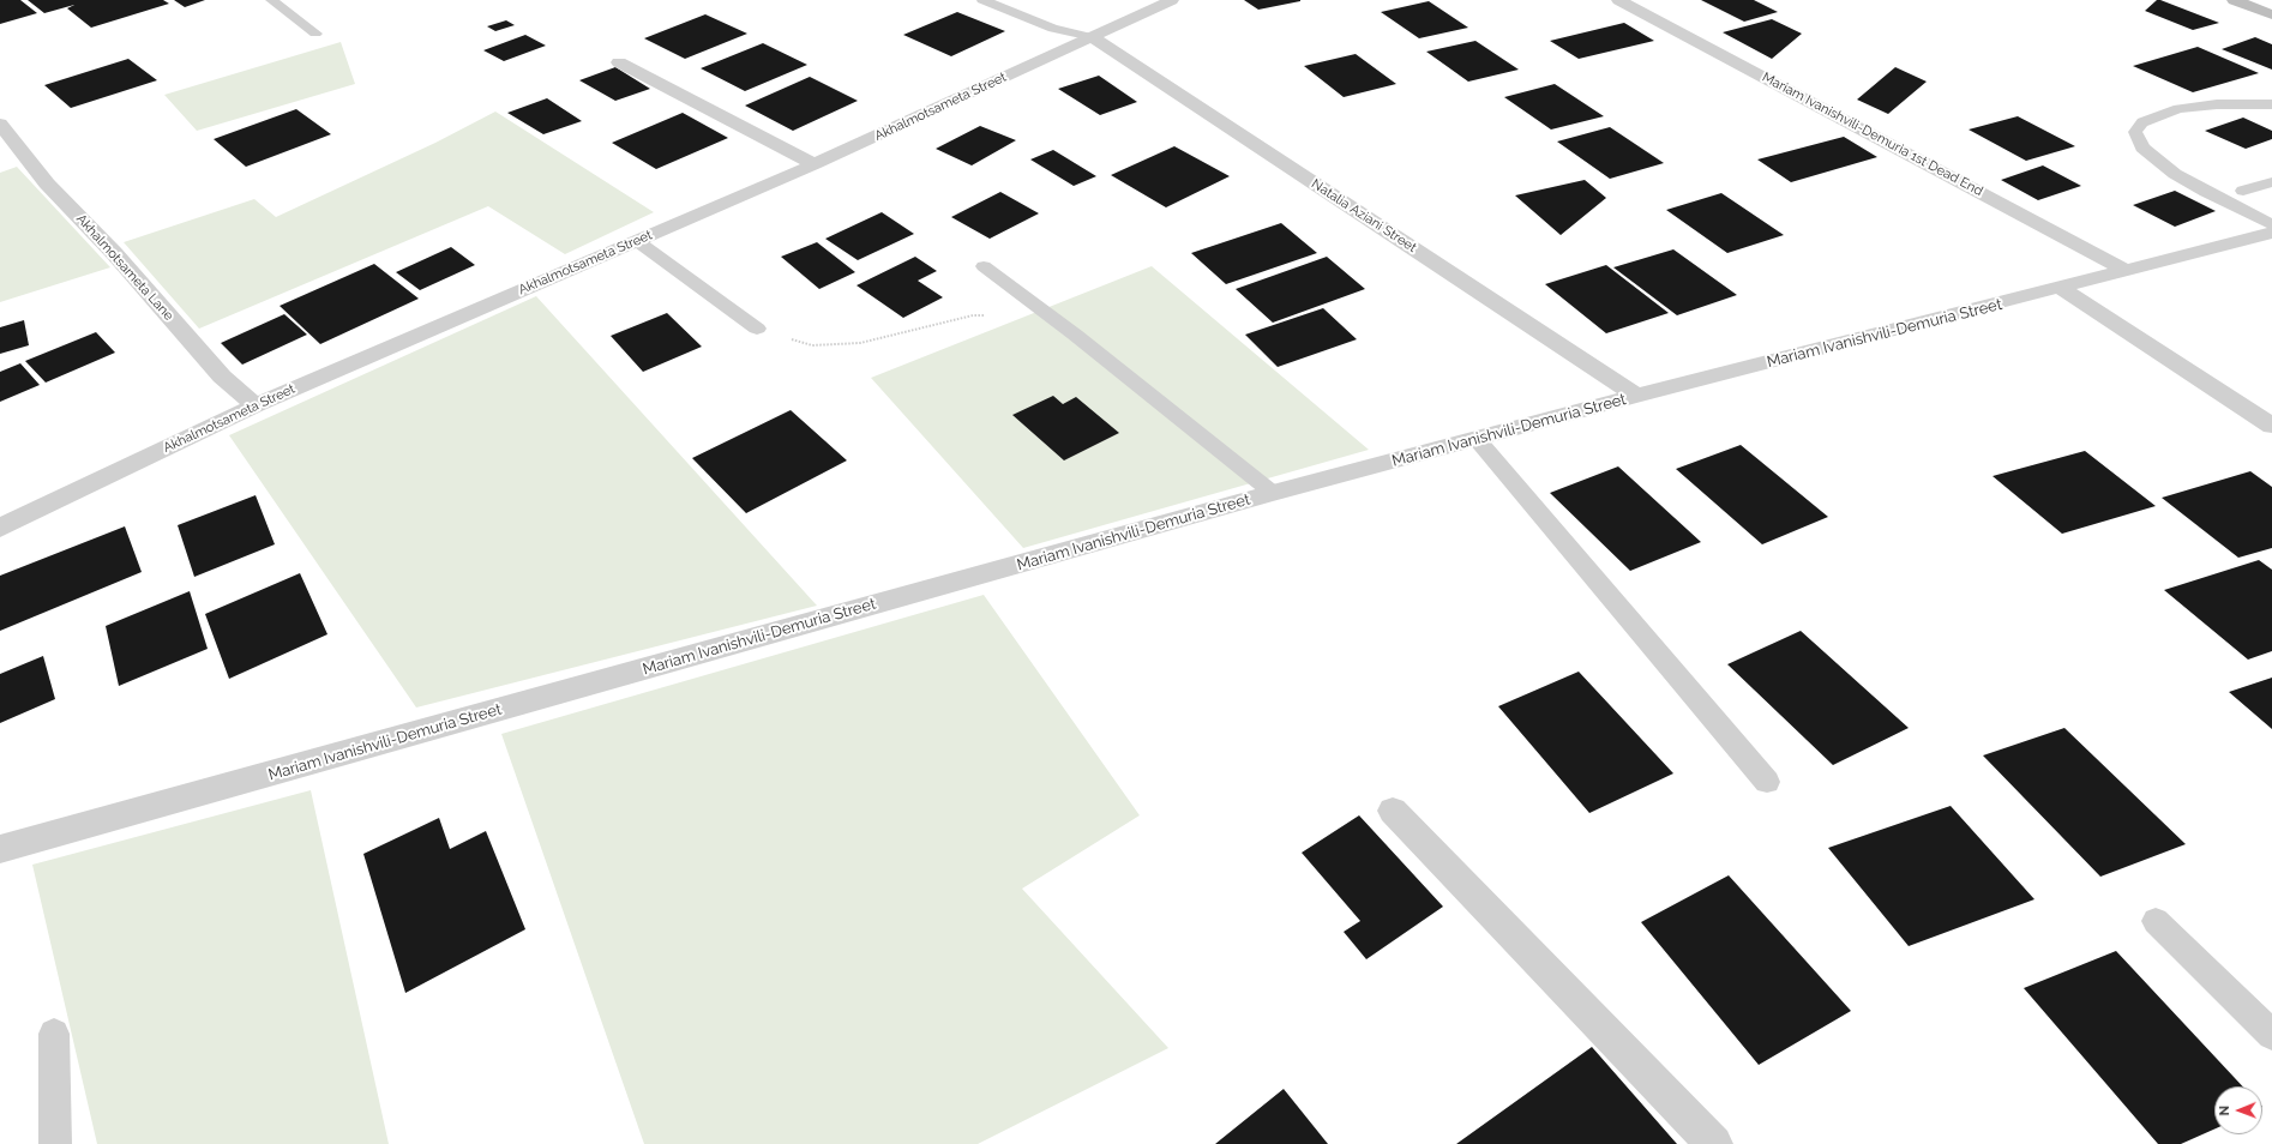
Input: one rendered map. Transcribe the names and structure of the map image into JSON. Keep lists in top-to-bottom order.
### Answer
{
  "streets": {
    "street": [
      "Akhalmotsameta Street",
      "Mariam Ivanishvili-Demuria 1st Dead End",
      "Natalia Aziani Street",
      "Akhalmotsameta Lane",
      "Mariam Ivanishvili-Demuria Street"
    ]
  },
  "crossings": [
    ["Akhalmotsameta Street", "Natalia Aziani Street"],
    ["Akhalmotsameta Street", "Akhalmotsameta Lane"],
    ["Mariam Ivanishvili-Demuria 1st Dead End", "Mariam Ivanishvili-Demuria Street"],
    ["Natalia Aziani Street", "Mariam Ivanishvili-Demuria Street"]
  ],
  "north": "left"
}
